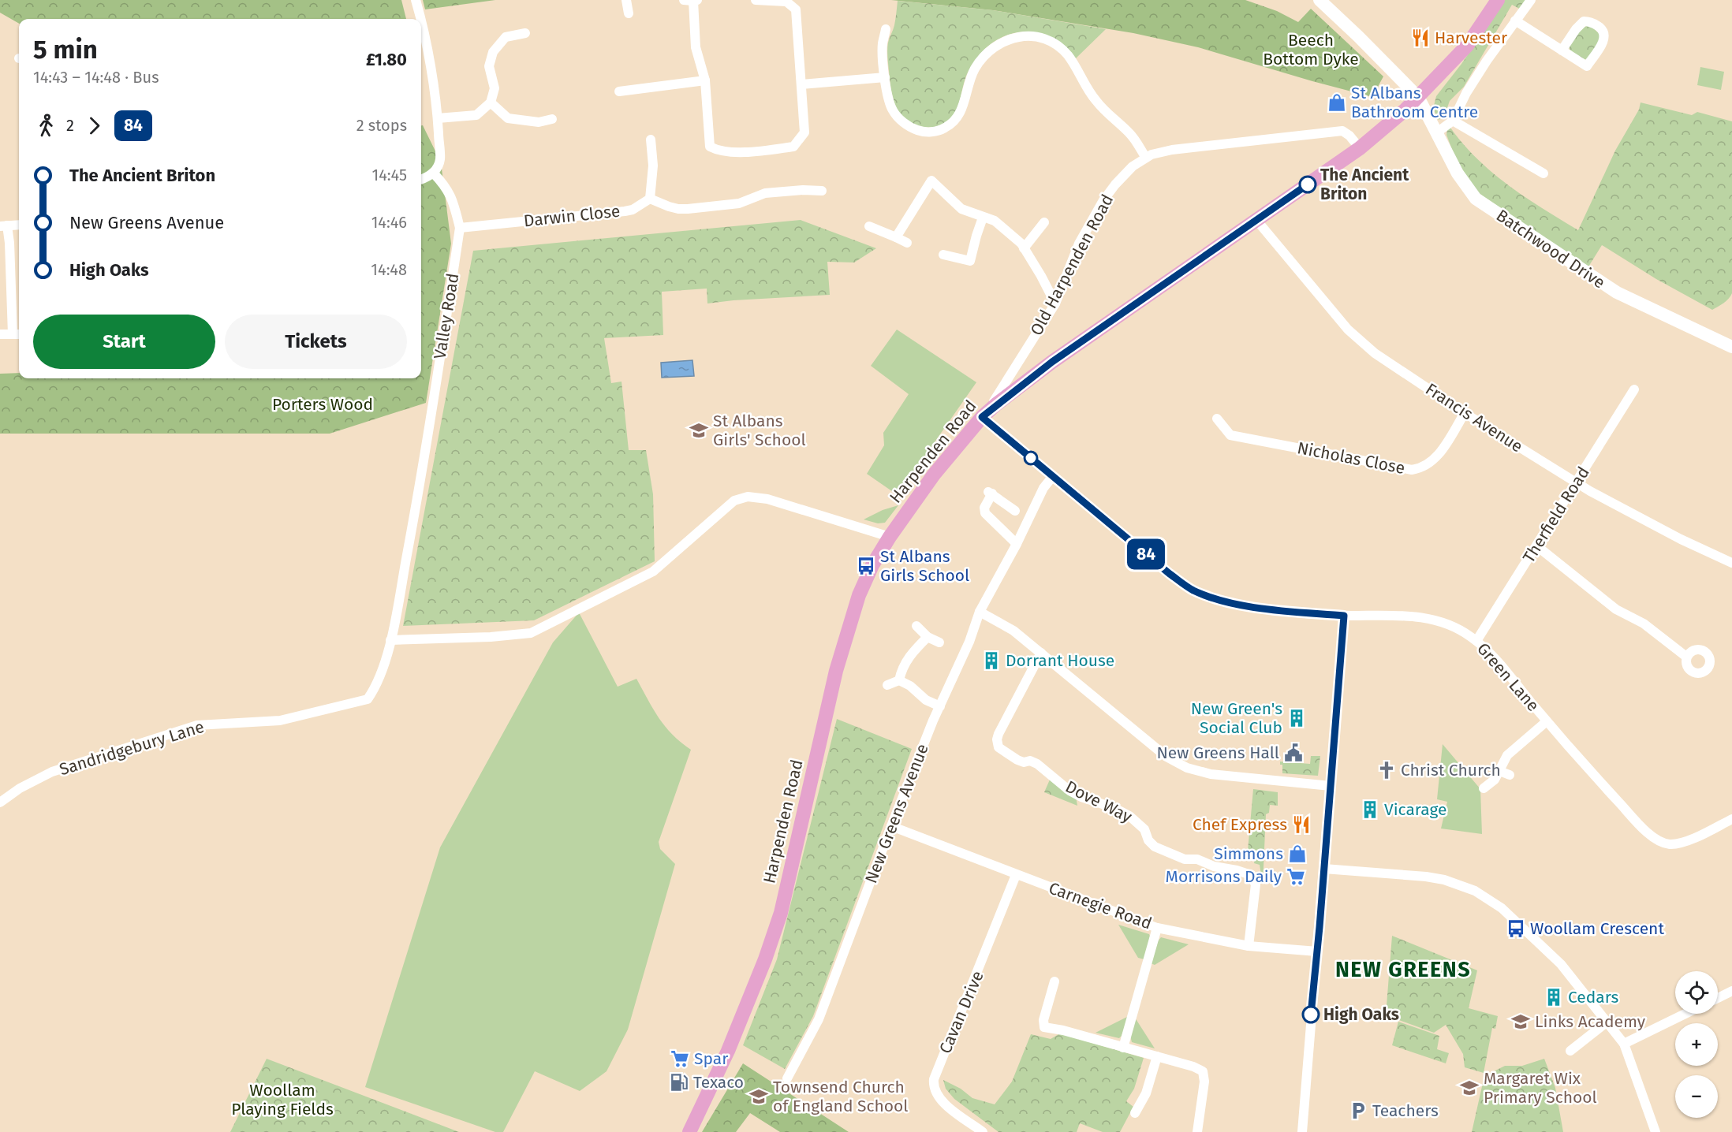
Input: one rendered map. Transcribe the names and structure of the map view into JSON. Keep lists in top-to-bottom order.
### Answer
{
  "streets": {
    "main road": ["Harpenden Road"],
    "street": [
      "Darwin Close",
      "Batchwood Drive",
      "Old Harpenden Road",
      "Valley Road",
      "Francis Avenue",
      "Nicholas Close",
      "Therfield Road",
      "Green Lane",
      "Sandridgebury Lane",
      "Dove Way",
      "New Greens Avenue",
      "Carnegie Road",
      "Cavan Drive"
    ]
  },
  "crossings": [
    ["Darwin Close", "Valley Road"],
    ["Batchwood Drive", "Harpenden Road"],
    ["Old Harpenden Road", "Harpenden Road"],
    ["Valley Road", "Sandridgebury Lane"],
    ["Francis Avenue", "Harpenden Road"],
    ["Francis Avenue", "Nicholas Close"],
    ["Francis Avenue", "Therfield Road"],
    ["Harpenden Road", "Green Lane"],
    ["Therfield Road", "Green Lane"],
    ["Green Lane", "New Greens Avenue"],
    ["Dove Way", "Carnegie Road"],
    ["New Greens Avenue", "Carnegie Road"],
    ["Carnegie Road", "Cavan Drive"]
  ],
  "districts": ["NEW GREENS"],
  "parks": ["Beech Bottom Dyke", "Porters Wood", "Woollam Playing Fields"],
  "places": {
    "restaurant": ["Harvester", "Chef Express"],
    "shop": ["St Albans Bathroom Centre", "Simmons"],
    "other": ["The Ancient Briton", "High Oaks"],
    "school or university": [
      "St Albans Girls' School",
      "Links Academy",
      "Margaret Wix Primary School",
      "Townsend Church of England School"
    ],
    "bus stop": ["St Albans Girls School", "Woollam Crescent"],
    "building": [
      "Dorrant House",
      "New Green's Social Club",
      "Vicarage",
      "Cedars"
    ],
    "public building": ["New Greens Hall"],
    "church": ["Christ Church"],
    "supermarket": ["Morrisons Daily", "Spar"],
    "fuel station": ["Texaco"],
    "parking": ["Teachers"]
  },
  "lines": ["bus line 84"],
  "page": {
    "on_map": "84",
    "heading": ["5 min", "14:43 – 14:48 · Bus", "£1.80"],
    "legs": ["2", "84", "2 stops"],
    "list": [
      {
        "name": "The Ancient Briton",
        "value": "14:45"
      },
      {
        "name": "New Greens Avenue",
        "value": "14:46"
      },
      {
        "name": "High Oaks",
        "value": "14:48"
      }
    ],
    "buttons": ["Start", "Tickets"],
    "map_buttons": ["+", "−"]
  }
}
